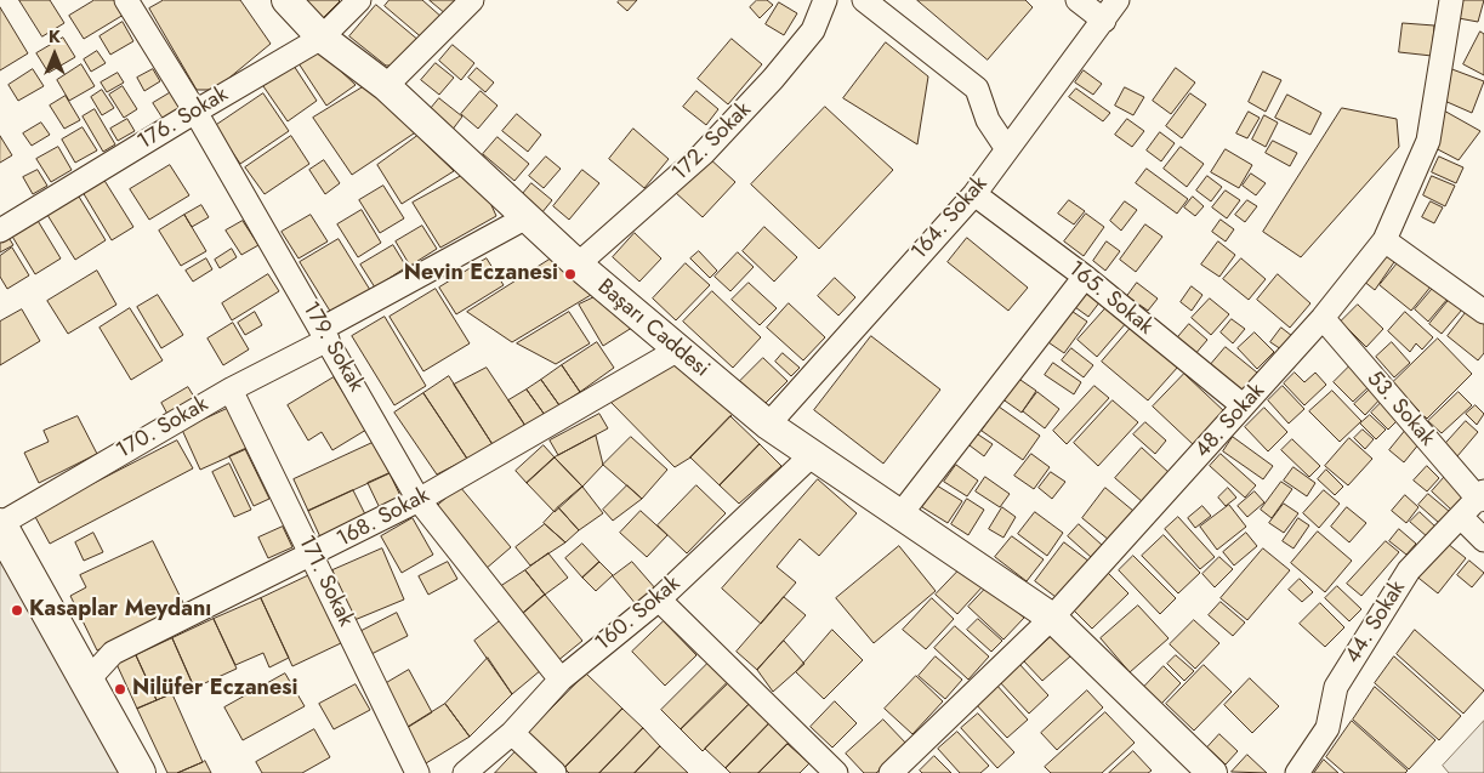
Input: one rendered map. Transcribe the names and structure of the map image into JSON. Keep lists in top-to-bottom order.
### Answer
{
  "streets": {
    "street": [
      "176. Sokak",
      "172. Sokak",
      "164. Sokak",
      "165. Sokak",
      "Başarı Caddesi",
      "179. Sokak",
      "53. Sokak",
      "48. Sokak",
      "170. Sokak",
      "168. Sokak",
      "171. Sokak",
      "160. Sokak",
      "44. Sokak"
    ]
  },
  "crossings": [
    ["176. Sokak", "Başarı Caddesi"],
    ["176. Sokak", "179. Sokak"],
    ["172. Sokak", "Başarı Caddesi"],
    ["164. Sokak", "165. Sokak"],
    ["164. Sokak", "Başarı Caddesi"],
    ["165. Sokak", "48. Sokak"],
    ["Başarı Caddesi", "48. Sokak"],
    ["Başarı Caddesi", "170. Sokak"],
    ["Başarı Caddesi", "168. Sokak"],
    ["Başarı Caddesi", "160. Sokak"],
    ["179. Sokak", "170. Sokak"],
    ["179. Sokak", "168. Sokak"],
    ["179. Sokak", "160. Sokak"],
    ["53. Sokak", "48. Sokak"],
    ["53. Sokak", "44. Sokak"],
    ["170. Sokak", "171. Sokak"],
    ["168. Sokak", "171. Sokak"]
  ],
  "places": ["Nevin Eczanesi", "Kasaplar Meydanı", "Nilüfer Eczanesi"],
  "north": "top"
}
